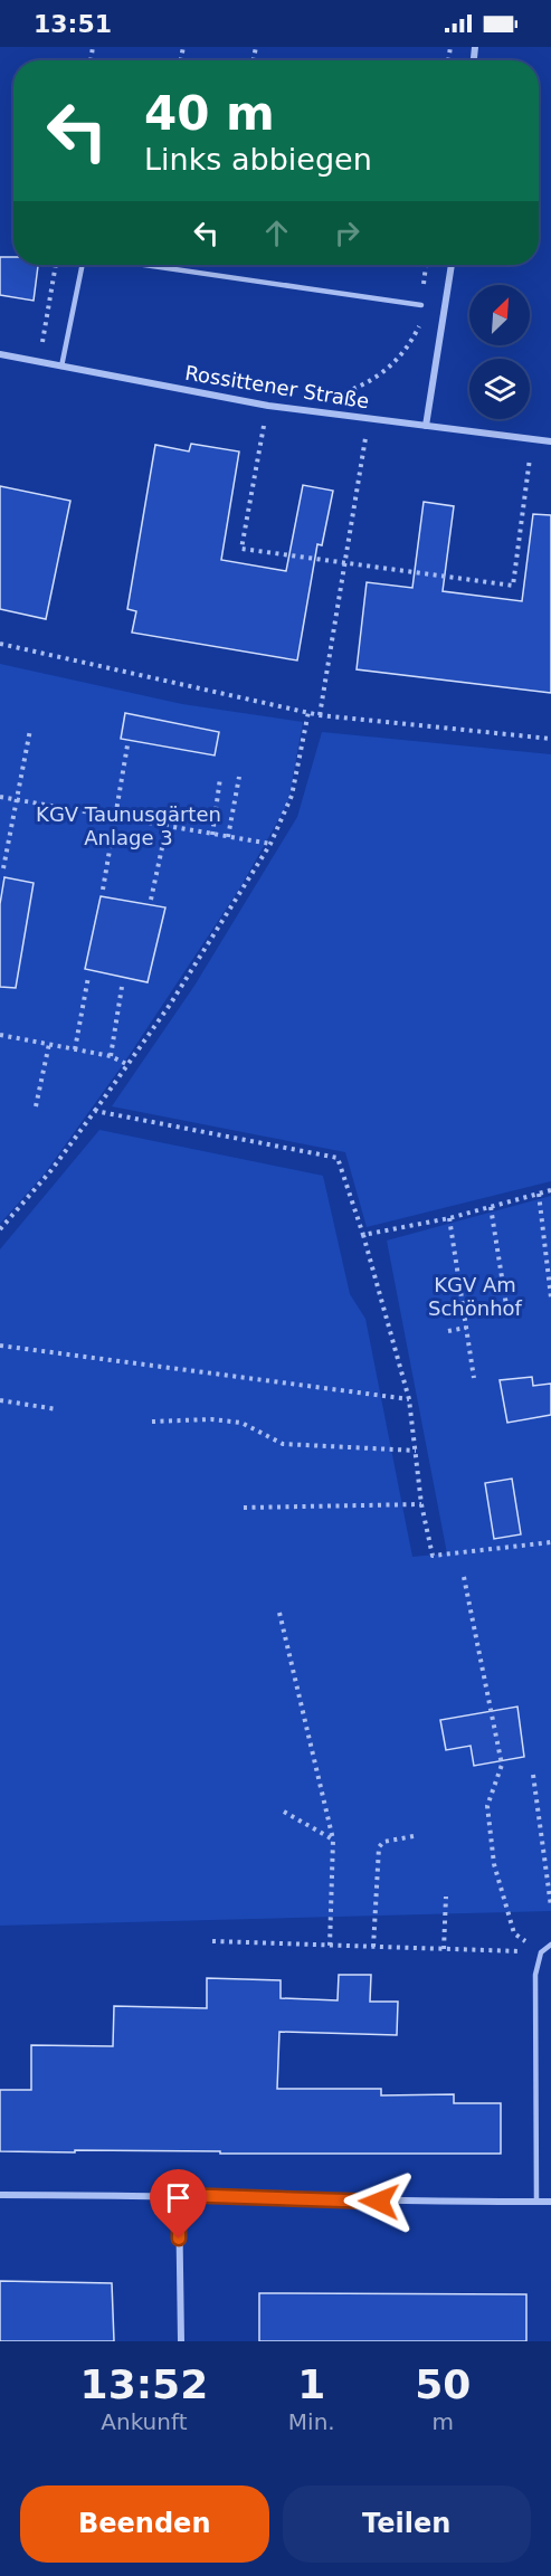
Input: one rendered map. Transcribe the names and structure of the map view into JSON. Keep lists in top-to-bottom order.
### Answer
{
  "streets": {
    "street": ["Rossittener Straße"]
  },
  "parks": ["KGV Taunusgärten Anlage 3", "KGV Am Schönhof"],
  "north": "top right",
  "page": {
    "status": "13:51",
    "turn": ["40 m", "Links abbiegen"],
    "eta": [
      "13:52",
      "Ankunft",
      "1",
      "Min.",
      "50",
      "m"
    ],
    "buttons": ["Beenden", "Teilen"]
  }
}
